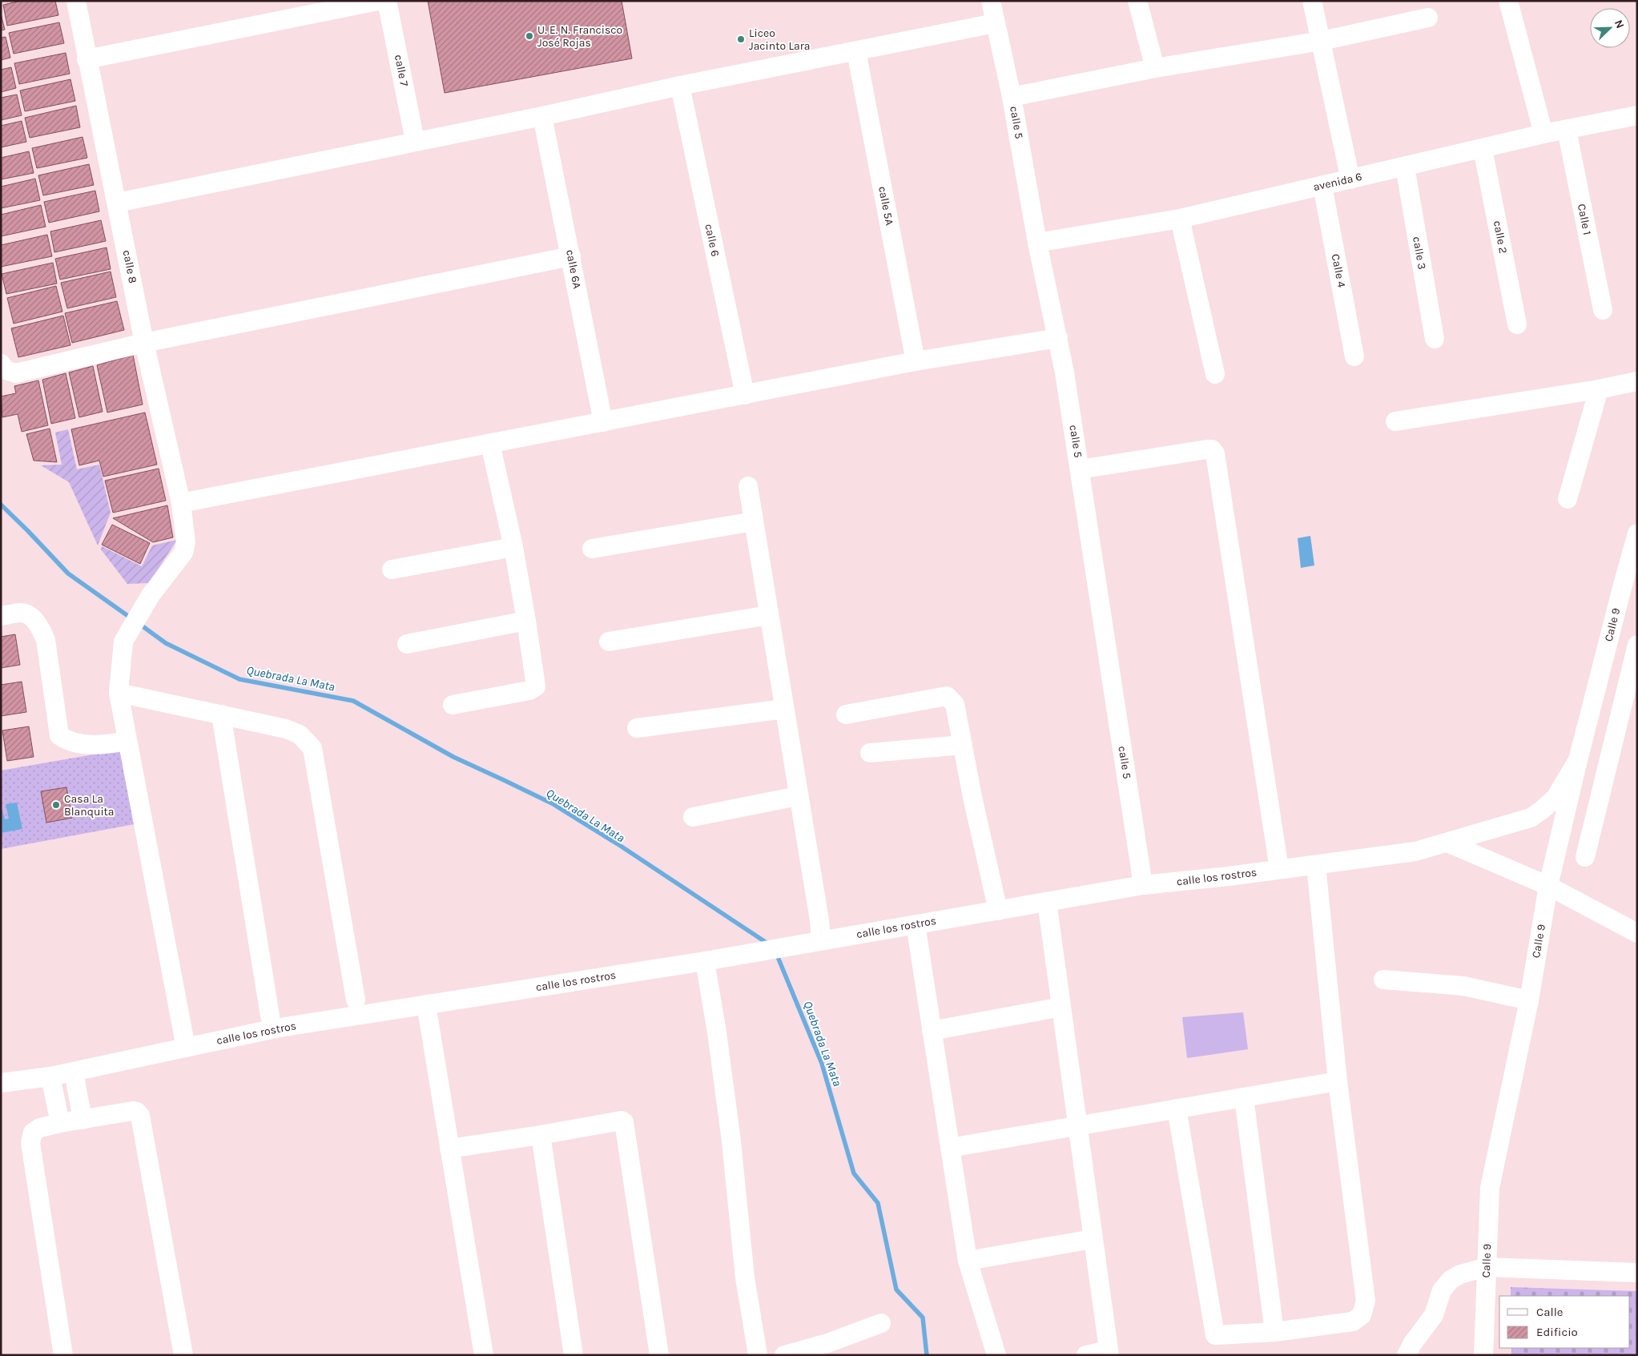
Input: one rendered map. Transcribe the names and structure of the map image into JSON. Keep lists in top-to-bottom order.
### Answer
{
  "streets": {
    "street": [
      "calle 7",
      "calle 5",
      "avenida 6",
      "calle 5A",
      "Calle 1",
      "calle 2",
      "calle 6",
      "calle 3",
      "calle 8",
      "calle 6A",
      "Calle 4",
      "Calle 9",
      "calle los rostros"
    ]
  },
  "crossings": [
    ["calle 5", "avenida 6"],
    ["calle 5", "calle los rostros"],
    ["avenida 6", "Calle 1"],
    ["avenida 6", "calle 2"],
    ["avenida 6", "calle 3"],
    ["avenida 6", "Calle 4"],
    ["Calle 9", "calle los rostros"]
  ],
  "water": ["Quebrada La Mata"],
  "places": ["U. E. N. Francisco José Rojas", "Liceo Jacinto Lara", "Casa La Blanquita"],
  "legend": ["Calle", "Edificio"],
  "north": "top right"
}
